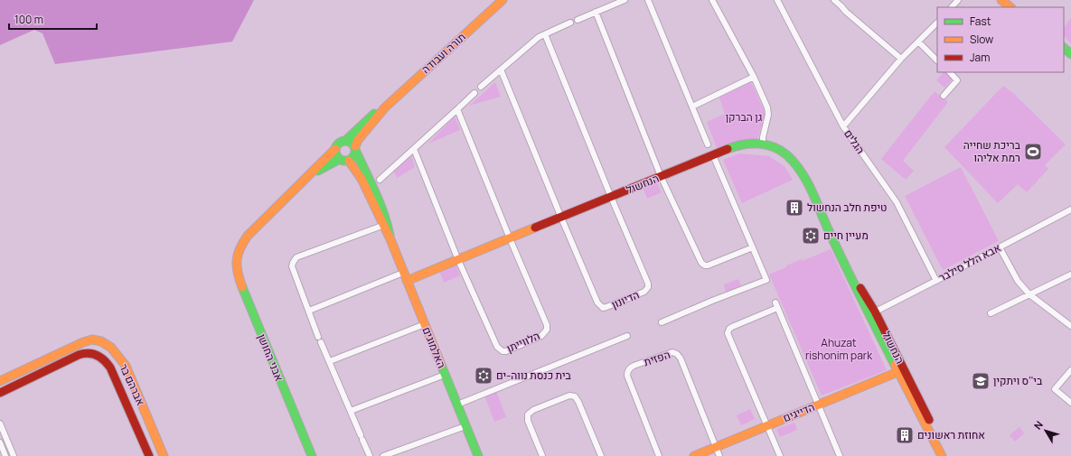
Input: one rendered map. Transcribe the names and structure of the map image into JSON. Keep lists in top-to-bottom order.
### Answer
{
  "streets": {
    "street": [
      "תורה ועבודה",
      "הגלים",
      "הנחשול",
      "אבא הלל סילבר",
      "הדיונון",
      "הלווייתן",
      "האלמוגים",
      "אבני החושן",
      "הפזית",
      "אברהם בר",
      "הדייגים"
    ]
  },
  "crossings": [
    ["תורה ועבודה", "האלמוגים"],
    ["הגלים", "אבא הלל סילבר"],
    ["הנחשול", "אבא הלל סילבר"],
    ["הנחשול", "הדיונון"],
    ["הנחשול", "הלווייתן"],
    ["הנחשול", "האלמוגים"],
    ["הנחשול", "הדייגים"],
    ["הפזית", "הדייגים"]
  ],
  "parks": ["גן הברקן", "Ahuzat rishonim park"],
  "places": {
    "sports": ["בריכת שחייה רמת אליהו"],
    "building": ["טיפת חלב הנחשול", "אחוזת ראשונים"],
    "synagogue": ["מעיין חיים", "בית כנסת נווה-ים"],
    "school or university": ["בי''ס ויתקין"]
  },
  "legend": ["Fast", "Slow", "Jam"],
  "scale_bar": "100 m",
  "north": "top left"
}
